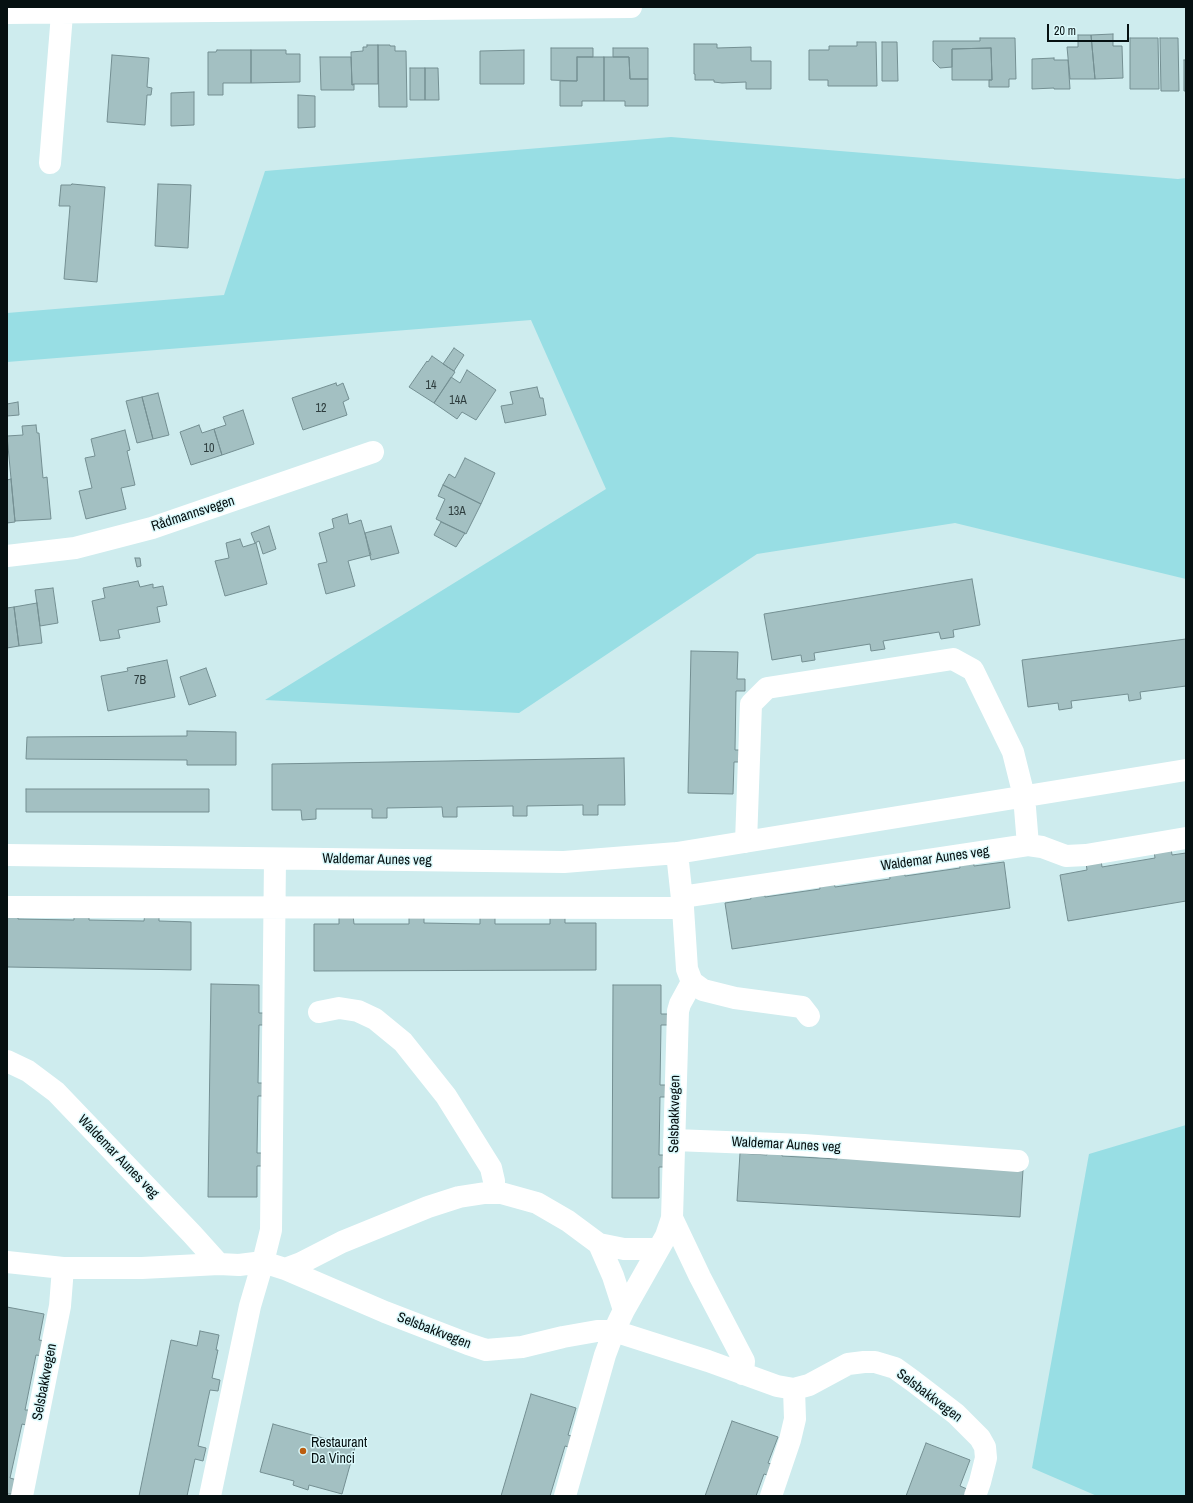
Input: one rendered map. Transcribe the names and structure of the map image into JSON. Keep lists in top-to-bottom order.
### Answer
{
  "streets": {
    "street": ["Rådmannsvegen", "Waldemar Aunes veg", "Selsbakkvegen"]
  },
  "crossings": [
    ["Waldemar Aunes veg", "Selsbakkvegen"]
  ],
  "places": ["Restaurant Da Vinci"],
  "house_numbers": [
    "14",
    "14A",
    "12",
    "10",
    "13A",
    "7B"
  ],
  "scale_bar": "20 m"
}
